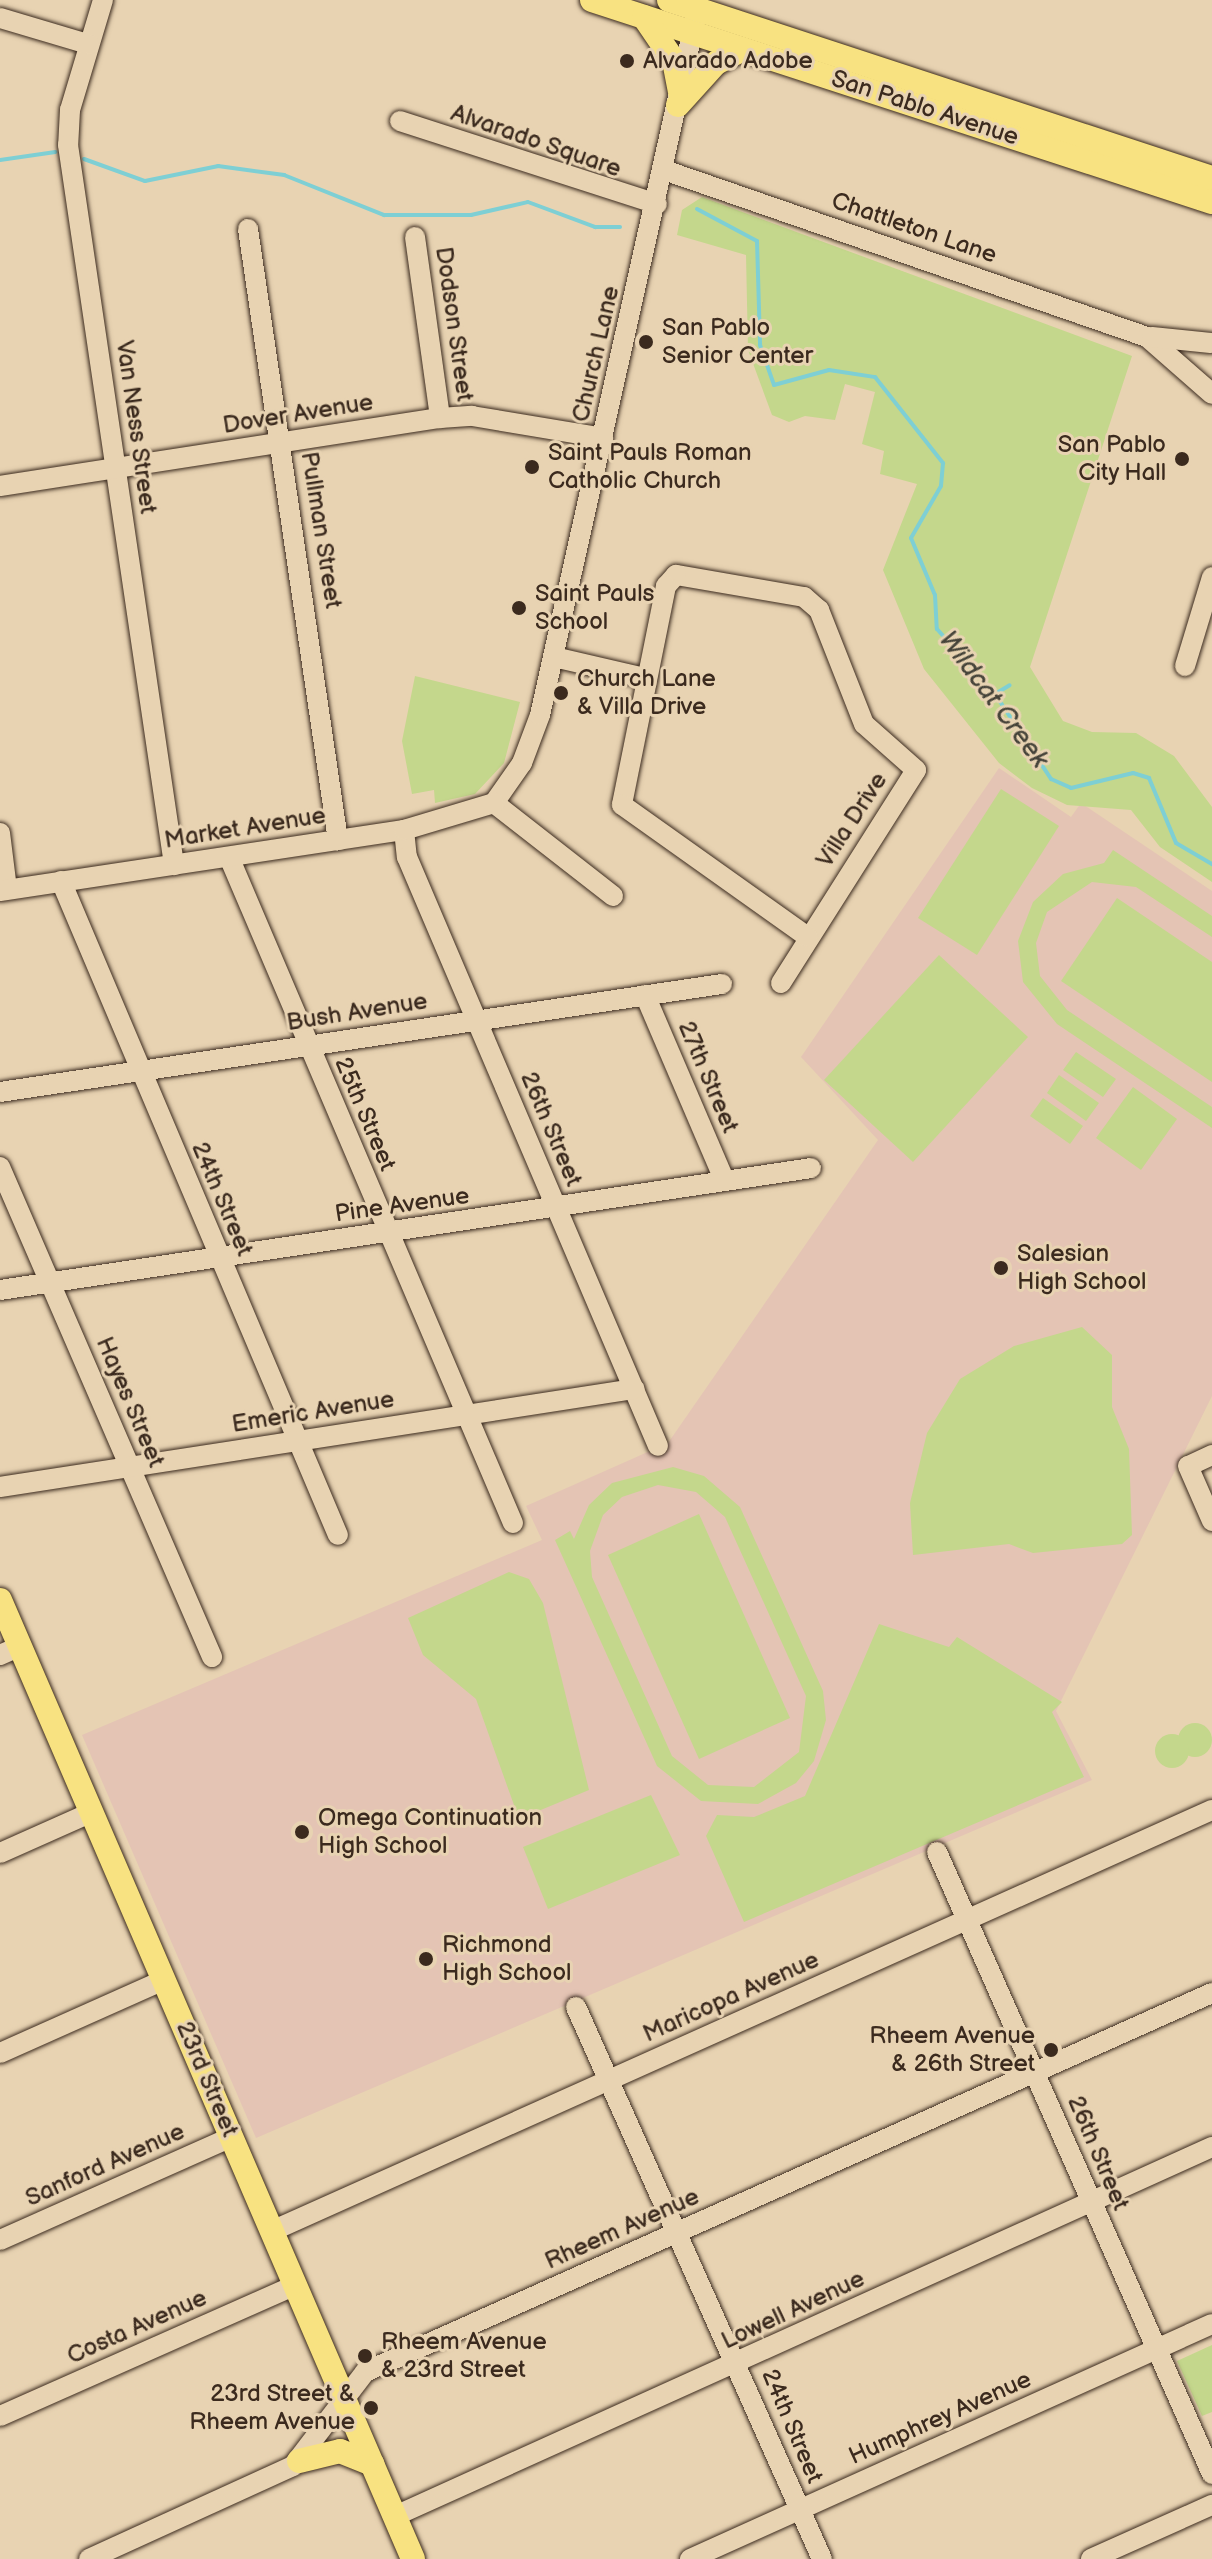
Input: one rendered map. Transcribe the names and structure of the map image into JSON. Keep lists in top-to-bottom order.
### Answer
{
  "streets": {
    "main road": ["San Pablo Avenue", "23rd Street"],
    "street": [
      "Alvarado Square",
      "Chattleton Lane",
      "Dodson Street",
      "Church Lane",
      "Dover Avenue",
      "Van Ness Street",
      "Pullman Street",
      "Villa Drive",
      "Market Avenue",
      "Bush Avenue",
      "27th Street",
      "25th Street",
      "26th Street",
      "24th Street",
      "Pine Avenue",
      "Hayes Street",
      "Emeric Avenue",
      "Maricopa Avenue",
      "Sanford Avenue",
      "Rheem Avenue",
      "Lowell Avenue",
      "Costa Avenue",
      "Humphrey Avenue"
    ]
  },
  "crossings": [
    ["San Pablo Avenue", "Church Lane"],
    ["Alvarado Square", "Church Lane"],
    ["Chattleton Lane", "Church Lane"],
    ["Dodson Street", "Dover Avenue"],
    ["Church Lane", "Dover Avenue"],
    ["Church Lane", "Market Avenue"],
    ["Dover Avenue", "Van Ness Street"],
    ["Dover Avenue", "Pullman Street"],
    ["Van Ness Street", "Market Avenue"],
    ["Pullman Street", "Market Avenue"],
    ["Market Avenue", "25th Street"],
    ["Market Avenue", "26th Street"],
    ["Market Avenue", "24th Street"],
    ["Bush Avenue", "27th Street"],
    ["Bush Avenue", "25th Street"],
    ["Bush Avenue", "26th Street"],
    ["Bush Avenue", "24th Street"],
    ["27th Street", "Pine Avenue"],
    ["25th Street", "Pine Avenue"],
    ["25th Street", "Emeric Avenue"],
    ["26th Street", "Pine Avenue"],
    ["26th Street", "Emeric Avenue"],
    ["26th Street", "Maricopa Avenue"],
    ["26th Street", "Rheem Avenue"],
    ["26th Street", "Lowell Avenue"],
    ["26th Street", "Humphrey Avenue"],
    ["24th Street", "Pine Avenue"],
    ["24th Street", "Emeric Avenue"],
    ["24th Street", "Maricopa Avenue"],
    ["24th Street", "Rheem Avenue"],
    ["24th Street", "Lowell Avenue"],
    ["24th Street", "Humphrey Avenue"],
    ["Pine Avenue", "Hayes Street"],
    ["Hayes Street", "Emeric Avenue"],
    ["Maricopa Avenue", "23rd Street"],
    ["23rd Street", "Sanford Avenue"],
    ["23rd Street", "Rheem Avenue"],
    ["23rd Street", "Lowell Avenue"],
    ["23rd Street", "Costa Avenue"]
  ],
  "water": ["Wildcat Creek"],
  "places": [
    "Alvarado Adobe",
    "San Pablo Senior Center",
    "San Pablo City Hall",
    "Saint Pauls Roman Catholic Church",
    "Saint Pauls School",
    "Church Lane & Villa Drive",
    "Salesian High School",
    "Omega Continuation High School",
    "Richmond High School",
    "Rheem Avenue & 26th Street",
    "Rheem Avenue & 23rd Street",
    "23rd Street & Rheem Avenue"
  ]
}
